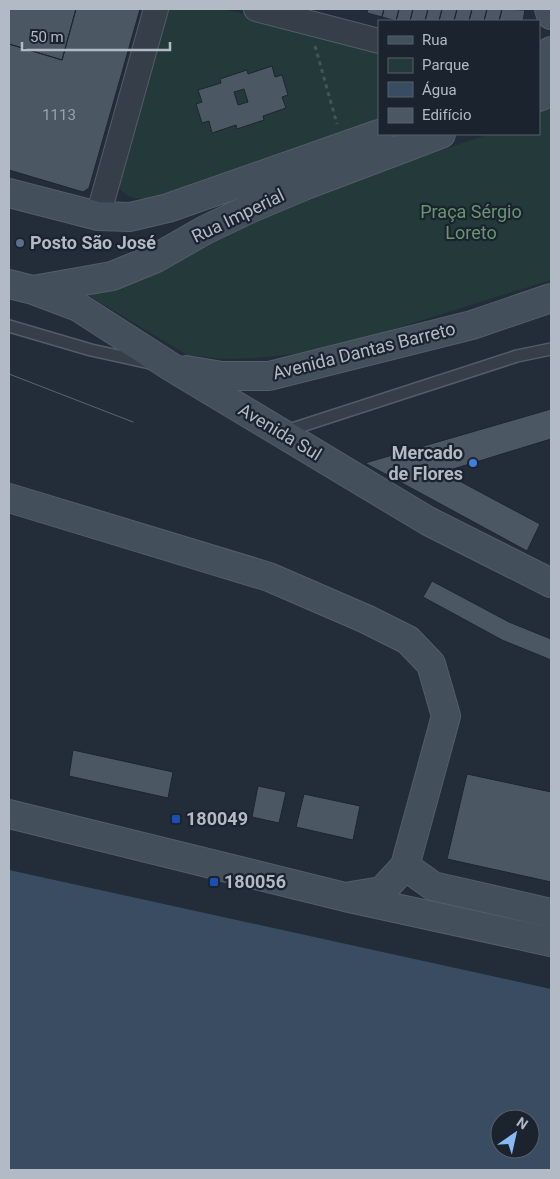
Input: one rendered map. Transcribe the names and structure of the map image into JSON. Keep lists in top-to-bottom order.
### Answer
{
  "streets": {
    "main road": ["Rua Imperial", "Avenida Dantas Barreto", "Avenida Sul"]
  },
  "crossings": [
    ["Rua Imperial", "Avenida Sul"],
    ["Avenida Dantas Barreto", "Avenida Sul"]
  ],
  "parks": ["Praça Sérgio Loreto"],
  "places": {
    "other": ["Posto São José", "Mercado de Flores"],
    "transit": ["180049", "180056"]
  },
  "house_numbers": ["1113"],
  "legend": [
    "Rua",
    "Parque",
    "Água",
    "Edifício"
  ],
  "scale_bar": "50 m",
  "north": "top right"
}
